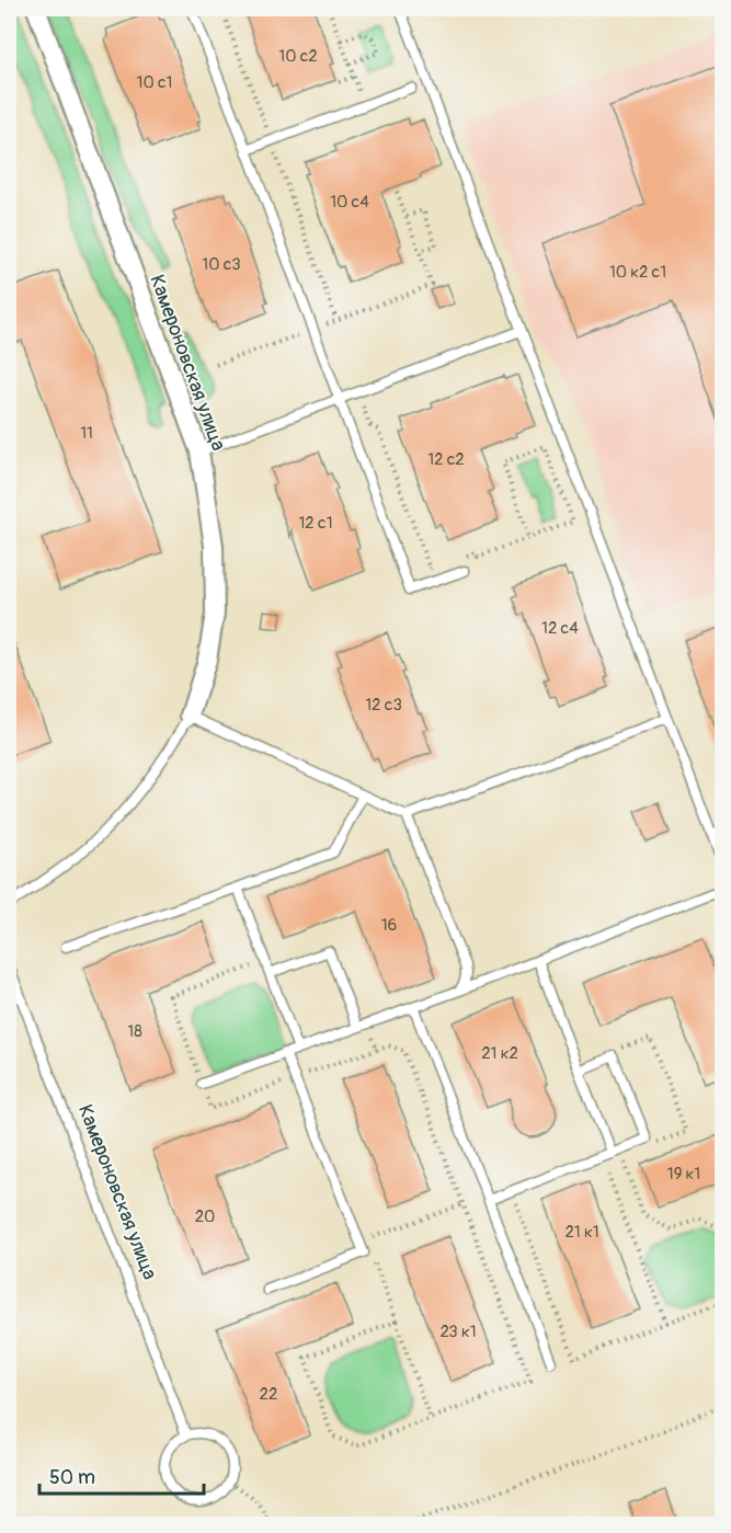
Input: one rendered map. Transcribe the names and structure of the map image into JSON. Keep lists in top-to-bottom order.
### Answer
{
  "streets": {
    "street": ["Камероновская улица"]
  },
  "house_numbers": [
    "10 с2",
    "10 с1",
    "10 с4",
    "10 с3",
    "10 к2 с1",
    "11",
    "12 с2",
    "12 с1",
    "12 с4",
    "12 с3",
    "16",
    "18",
    "21 к2",
    "19 к1",
    "20",
    "21 к1",
    "23 к1",
    "22"
  ],
  "scale_bar": "50 m"
}
